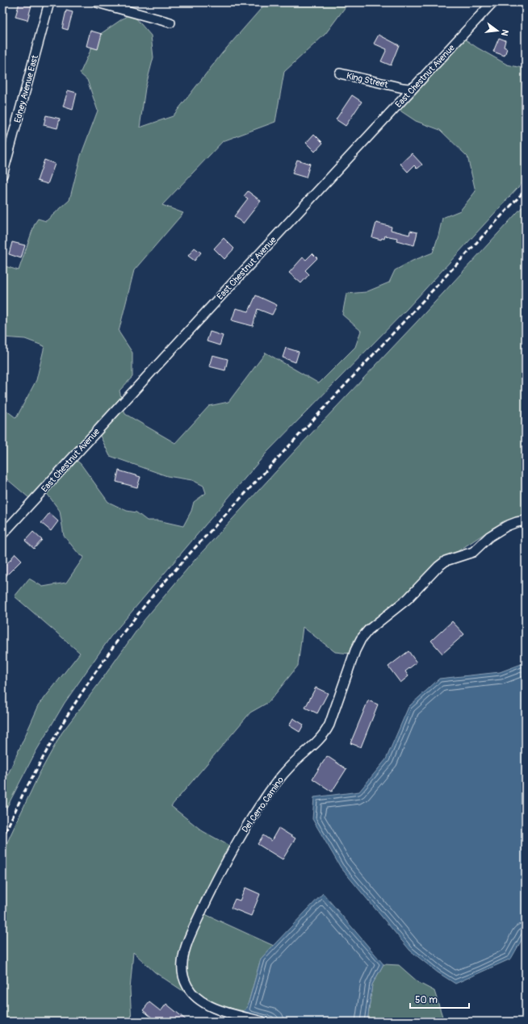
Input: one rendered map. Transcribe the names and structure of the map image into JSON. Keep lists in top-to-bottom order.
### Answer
{
  "streets": {
    "street": [
      "East Chestnut Avenue",
      "King Street",
      "Edney Avenue East",
      "Del Cerro Camino"
    ]
  },
  "crossings": [
    ["East Chestnut Avenue", "King Street"]
  ],
  "scale_bar": "50 m",
  "north": "right"
}
